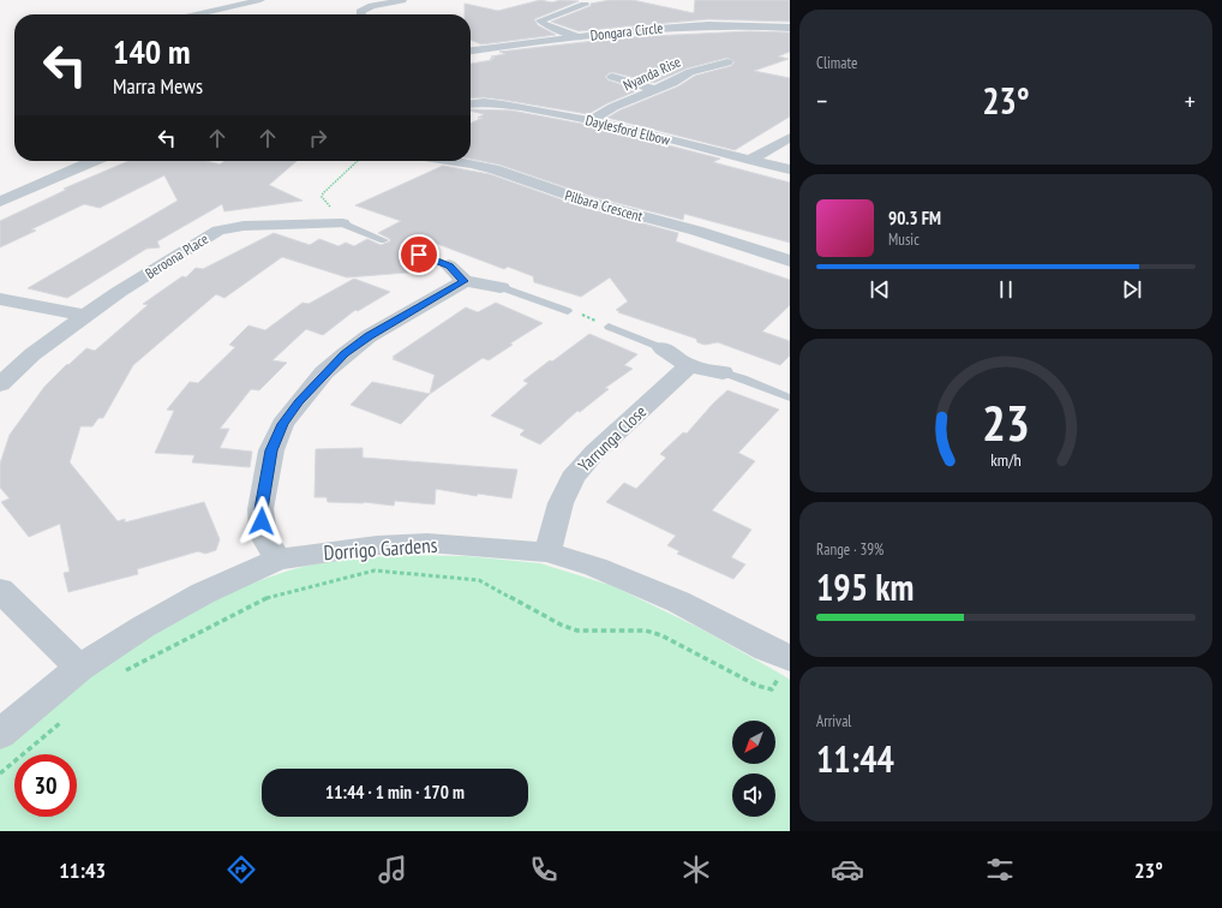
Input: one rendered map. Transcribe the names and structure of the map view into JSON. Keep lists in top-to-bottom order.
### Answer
{
  "streets": {
    "street": [
      "Dongara Circle",
      "Nyanda Rise",
      "Daylesford Elbow",
      "Pilbara Crescent",
      "Beroona Place",
      "Yarrunga Close",
      "Dorrigo Gardens"
    ]
  },
  "crossings": [
    ["Nyanda Rise", "Daylesford Elbow"],
    ["Yarrunga Close", "Dorrigo Gardens"]
  ],
  "north": "bottom left",
  "page": {
    "tile": [
      "Climate",
      ["Range · 39%", "195 km"],
      ["Arrival", "11:44"]
    ],
    "turn": ["140 m", "Marra Mews"],
    "heat": ["−", "23°", "+"],
    "song": ["90.3 FM", "Music"],
    "limit": "30",
    "trip": "11:44 · 1 min · 170 m",
    "tabs": ["11:43", "23°"],
    "gauge": ["23", "km/h"]
  }
}
